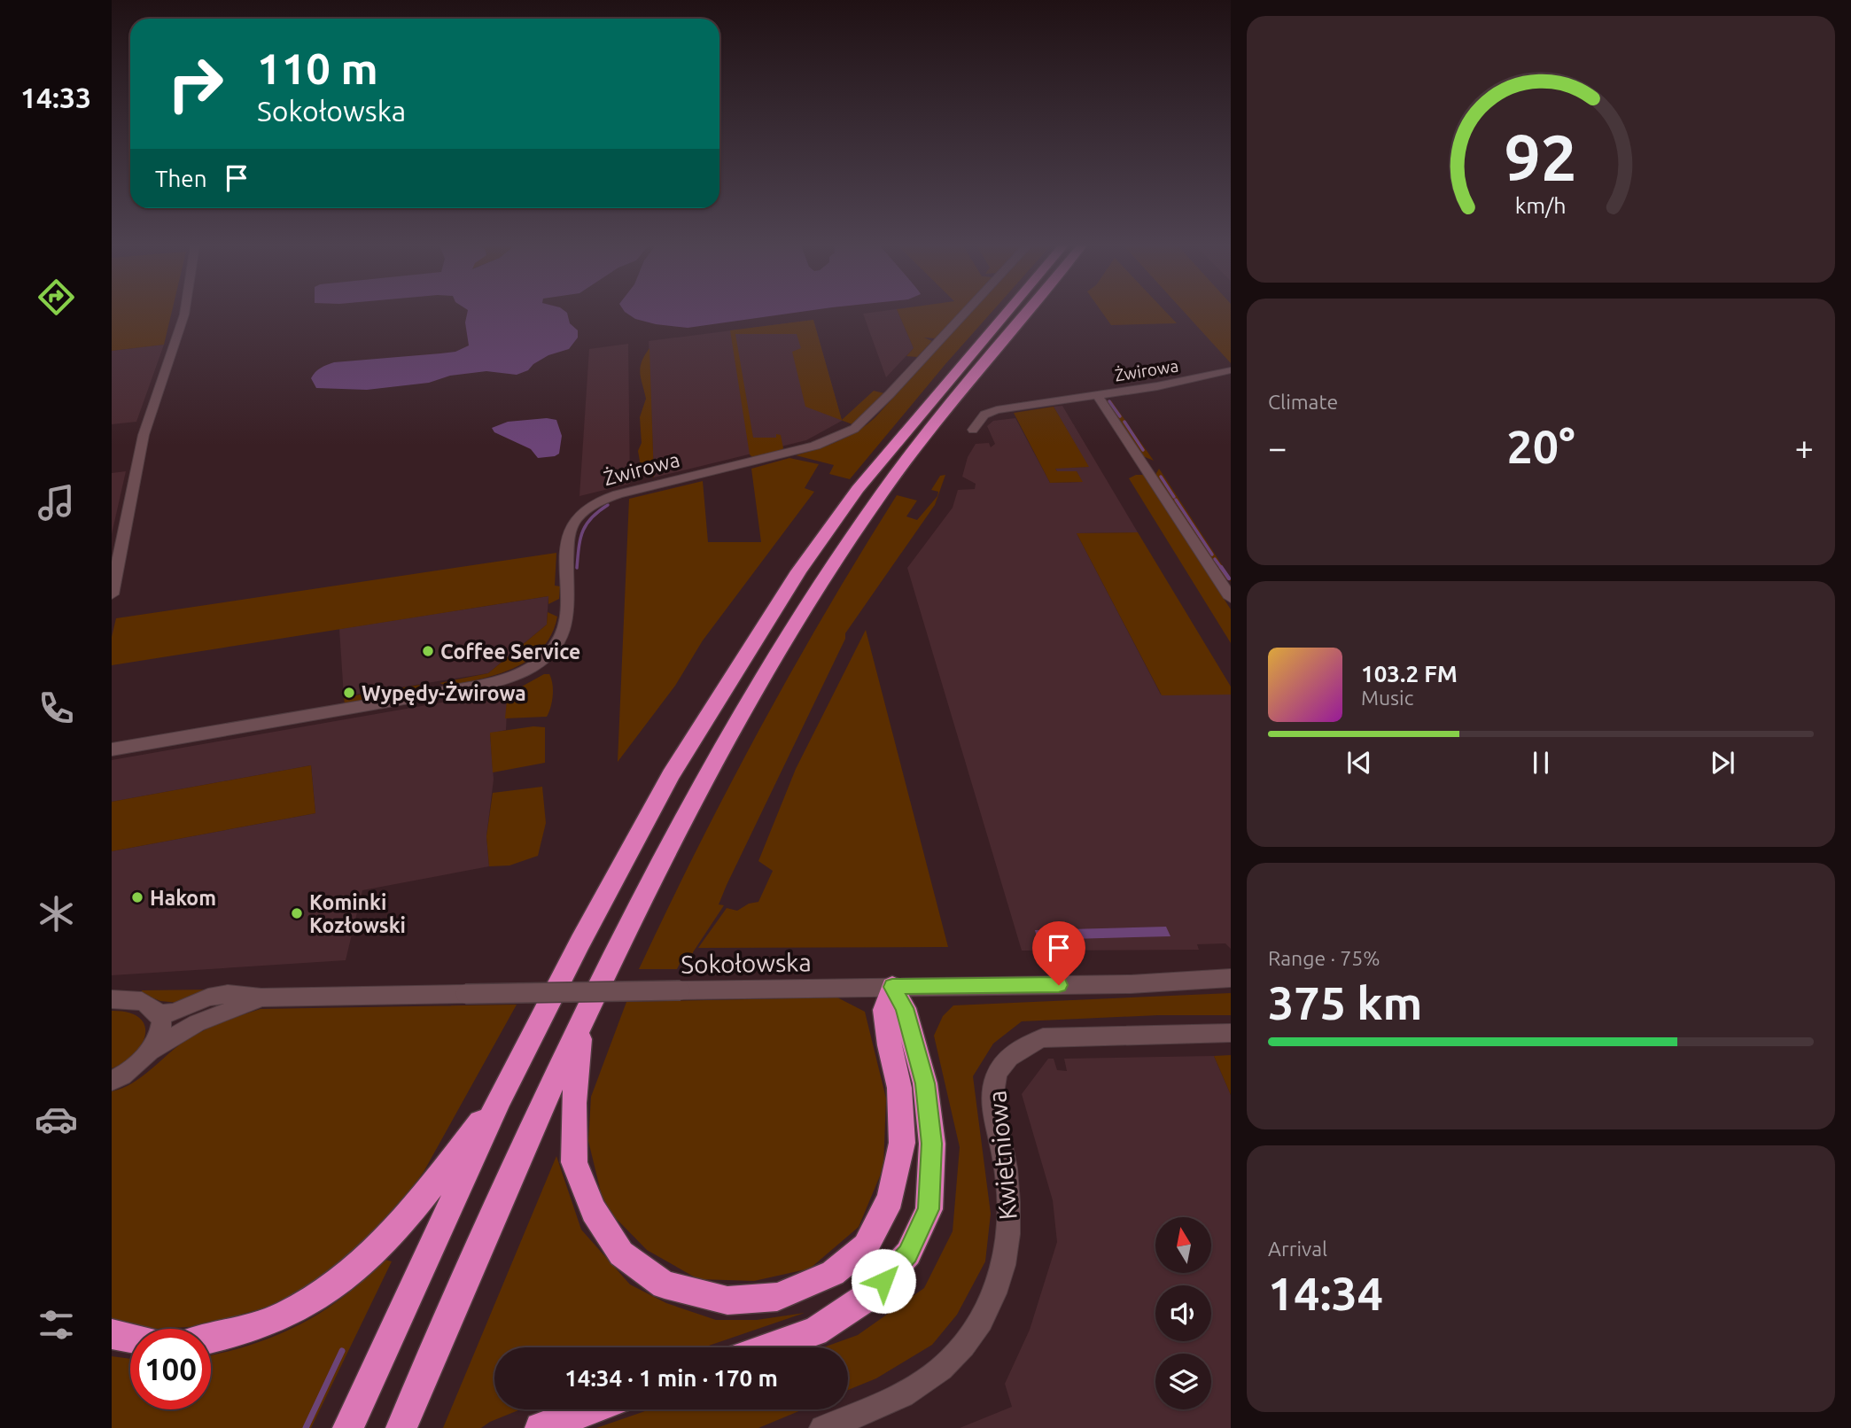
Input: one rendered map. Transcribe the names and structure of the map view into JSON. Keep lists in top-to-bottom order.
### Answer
{
  "streets": {
    "street": ["Żwirowa", "Sokołowska", "Kwietniowa"]
  },
  "places": [
    "Coffee Service",
    "Wypędy-Żwirowa",
    "Hakom",
    "Kominki Kozłowski"
  ],
  "north": "top",
  "page": {
    "tabs": "14:33",
    "turn": ["110 m", "Sokołowska"],
    "then": "Then",
    "tile": [
      "Climate",
      ["Range · 75%", "375 km"],
      ["Arrival", "14:34"]
    ],
    "heat": ["−", "20°", "+"],
    "song": ["103.2 FM", "Music"],
    "limit": "100",
    "trip": "14:34 · 1 min · 170 m",
    "gauge": ["92", "km/h"]
  }
}
